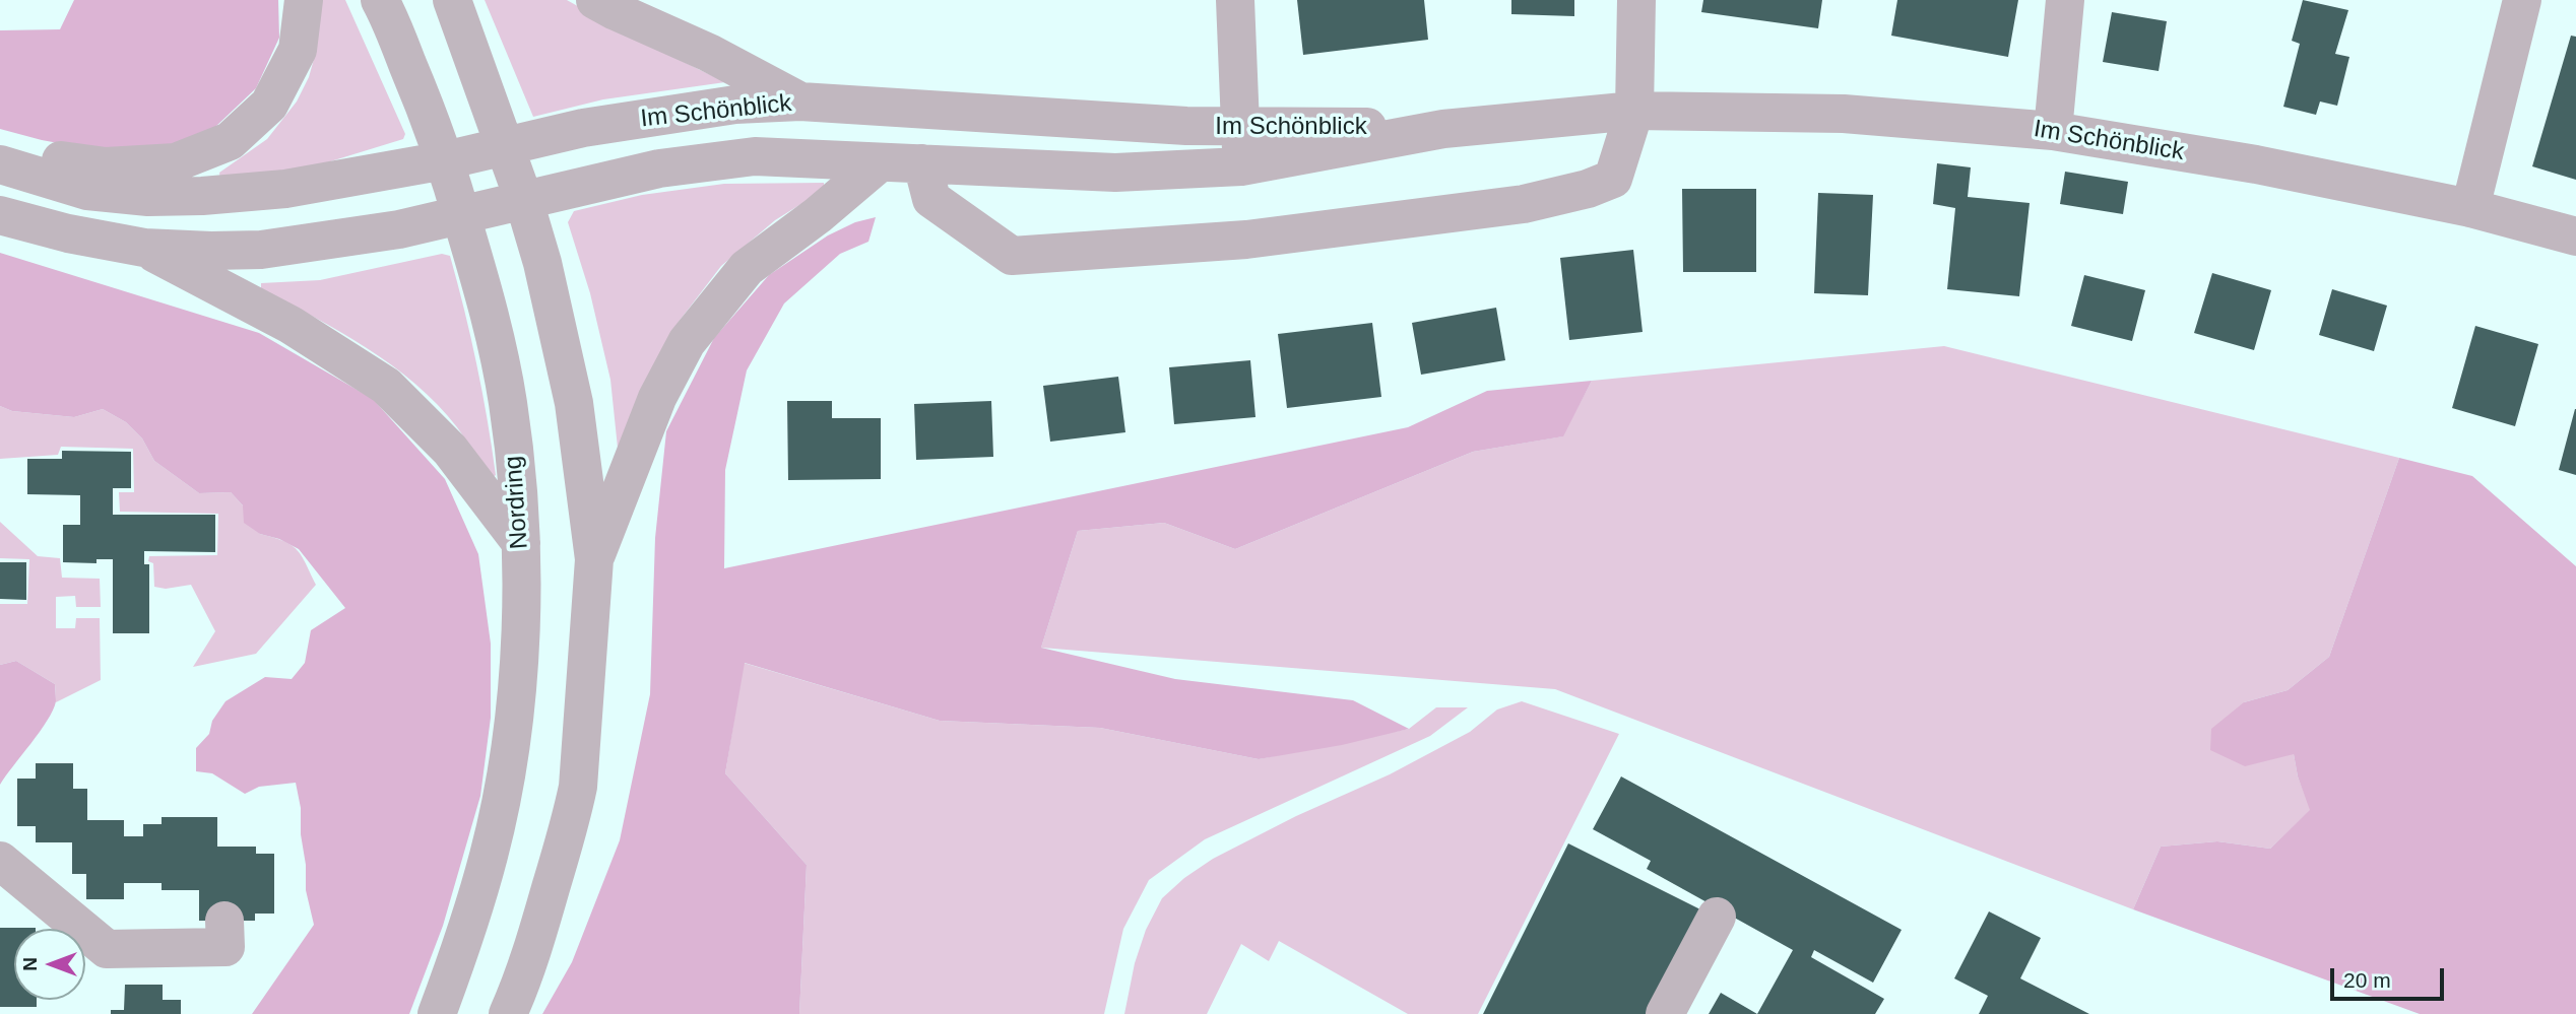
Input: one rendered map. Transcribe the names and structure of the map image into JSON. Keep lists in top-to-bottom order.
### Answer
{
  "streets": {
    "street": ["Im Schönblick", "Nordring"]
  },
  "crossings": [
    ["Im Schönblick", "Nordring"]
  ],
  "scale_bar": "20 m",
  "north": "left"
}
